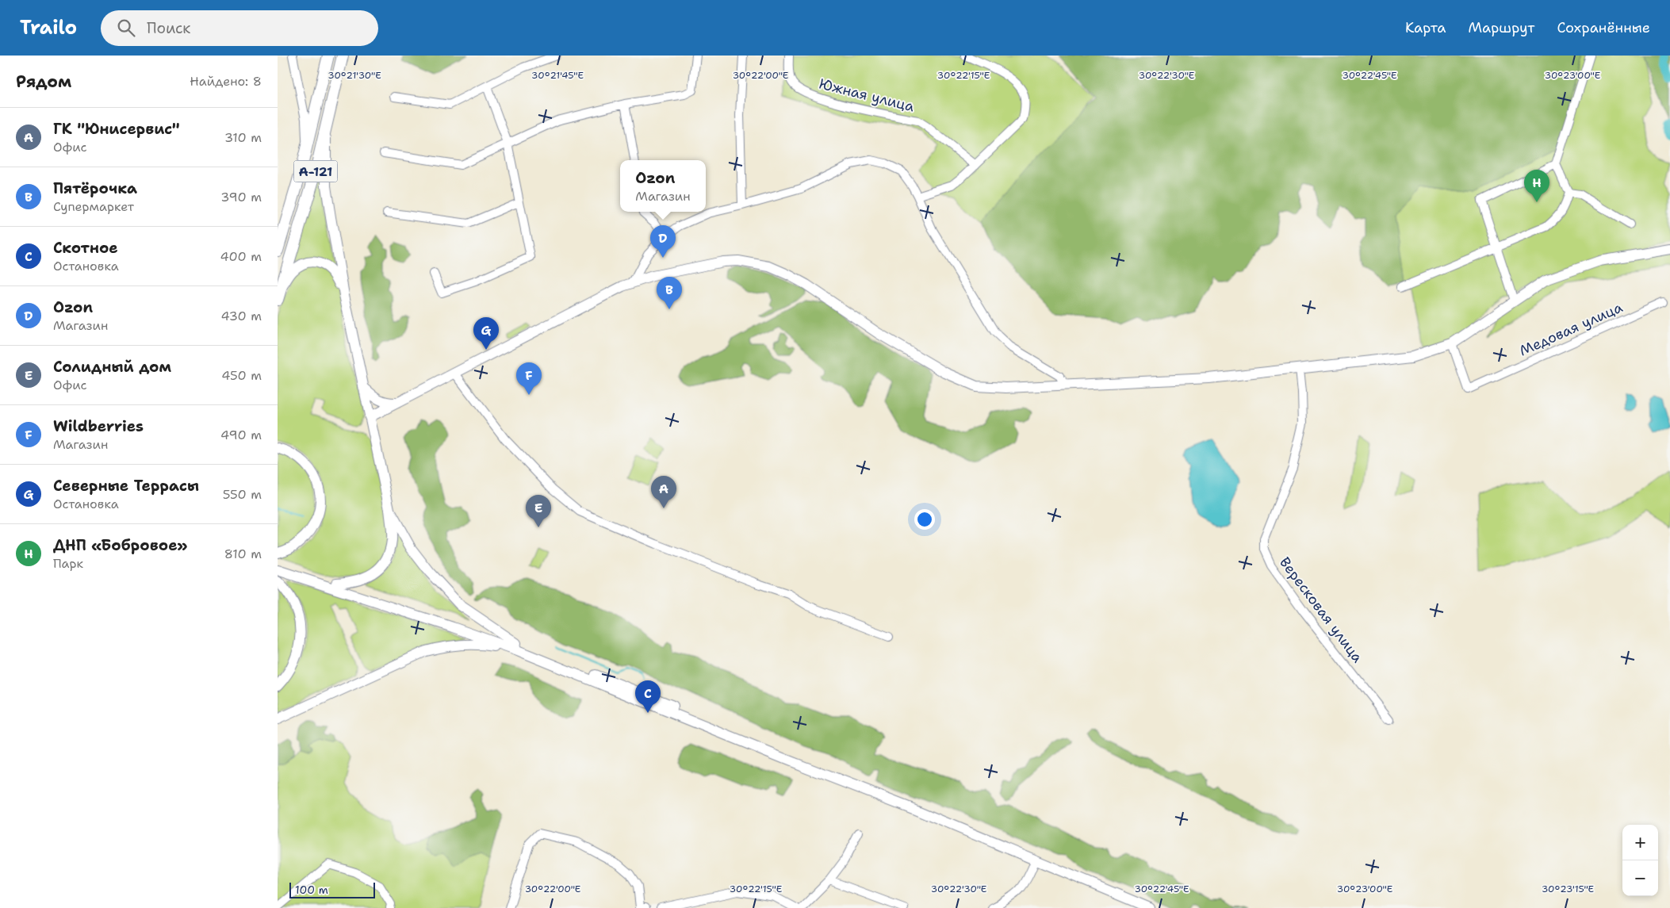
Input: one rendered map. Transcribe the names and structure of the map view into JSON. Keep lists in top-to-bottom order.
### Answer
{
  "streets": {
    "highway": ["А-121"],
    "street": ["Южная улица", "Медовая улица", "Вересковая улица"]
  },
  "scale_bar": "100 m",
  "page": {
    "header": "Trailo",
    "search": "Поиск",
    "nav": ["Карта", "Маршрут", "Сохранённые"],
    "heading": ["Рядом", "Найдено: 8"],
    "list": [
      {
        "mark": "A",
        "name": "ГК \"Юнисервис\"",
        "note": "Офис",
        "value": "310 m"
      },
      {
        "mark": "B",
        "name": "Пятёрочка",
        "note": "Супермаркет",
        "value": "390 m"
      },
      {
        "mark": "C",
        "name": "Скотное",
        "note": "Остановка",
        "value": "400 m"
      },
      {
        "mark": "D",
        "name": "Ozon",
        "note": "Магазин",
        "value": "430 m"
      },
      {
        "mark": "E",
        "name": "Солидный дом",
        "note": "Офис",
        "value": "450 m"
      },
      {
        "mark": "F",
        "name": "Wildberries",
        "note": "Магазин",
        "value": "490 m"
      },
      {
        "mark": "G",
        "name": "Северные Террасы",
        "note": "Остановка",
        "value": "550 m"
      },
      {
        "mark": "H",
        "name": "ДНП «Бобровое»",
        "note": "Парк",
        "value": "810 m"
      }
    ],
    "popup": ["Ozon", "Магазин"],
    "pins": [
      "H",
      "D",
      "B",
      "G",
      "F",
      "A",
      "E",
      "C"
    ],
    "map_buttons": ["+", "−"],
    "scale": "100 m"
  },
  "coordinates": [
    "30°21'45\"E",
    "30°22'00\"E",
    "30°22'15\"E",
    "30°22'30\"E",
    "30°22'45\"E",
    "30°23'00\"E",
    "30°21'30\"E",
    "30°23'15\"E"
  ]
}
